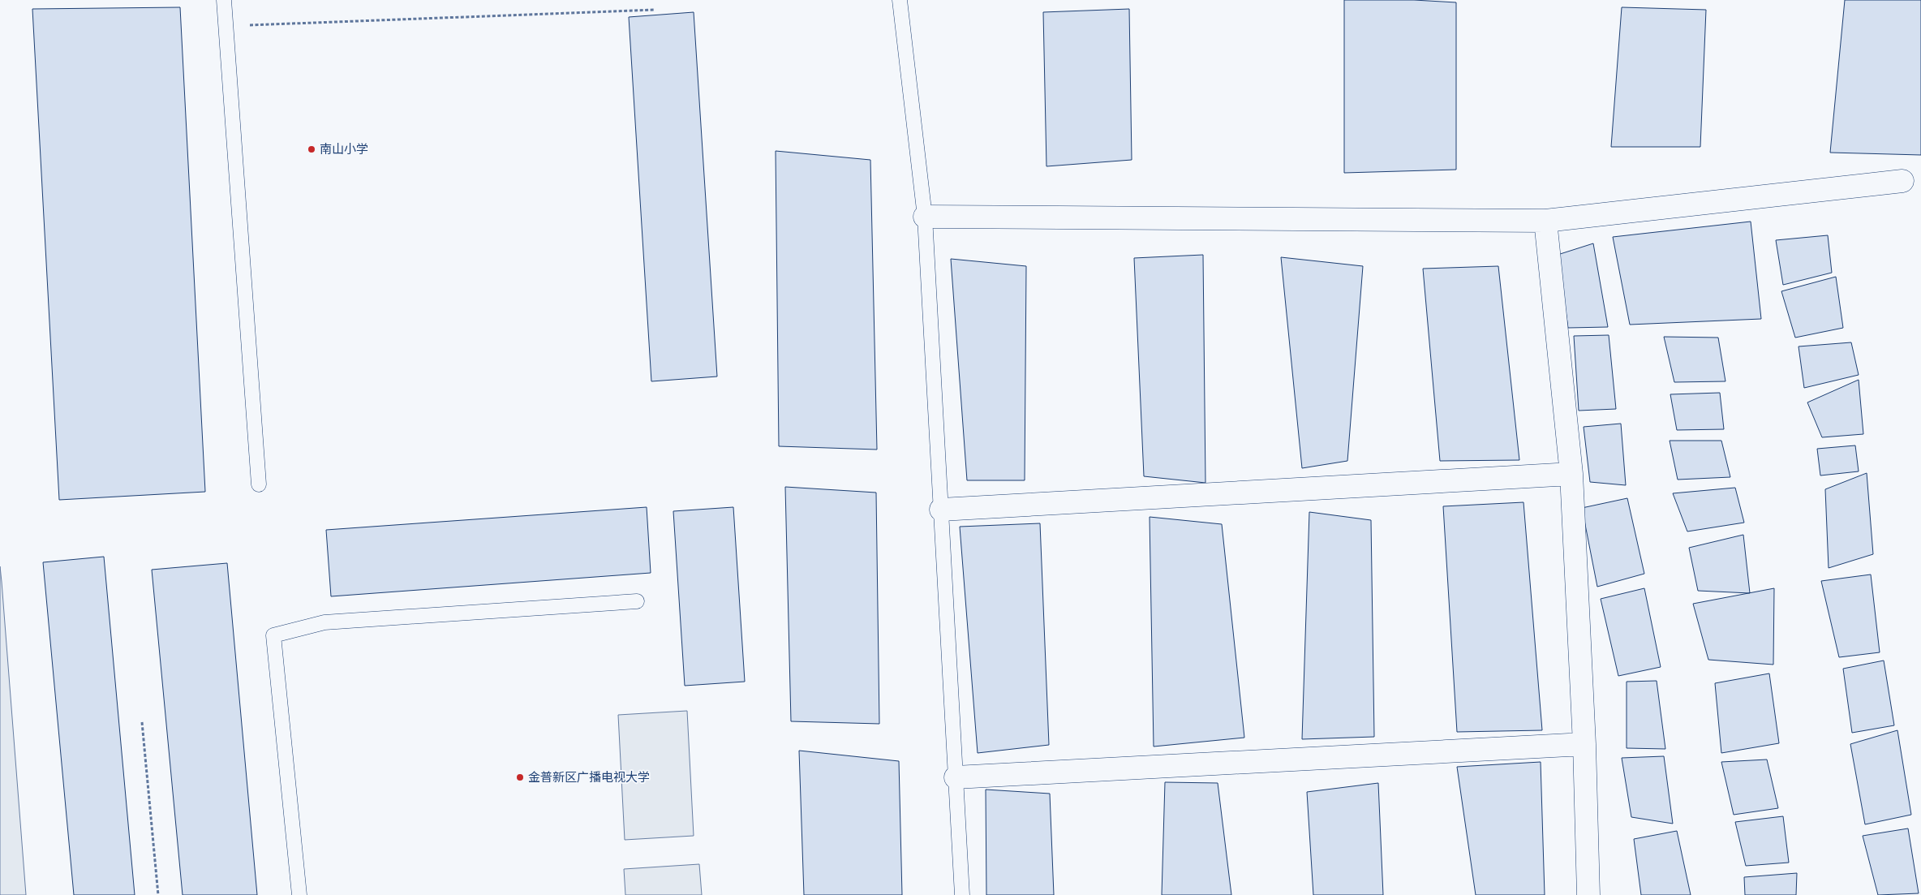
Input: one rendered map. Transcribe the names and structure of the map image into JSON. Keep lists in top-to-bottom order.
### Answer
{
  "places": ["南山小学", "金普新区广播电视大学"]
}
